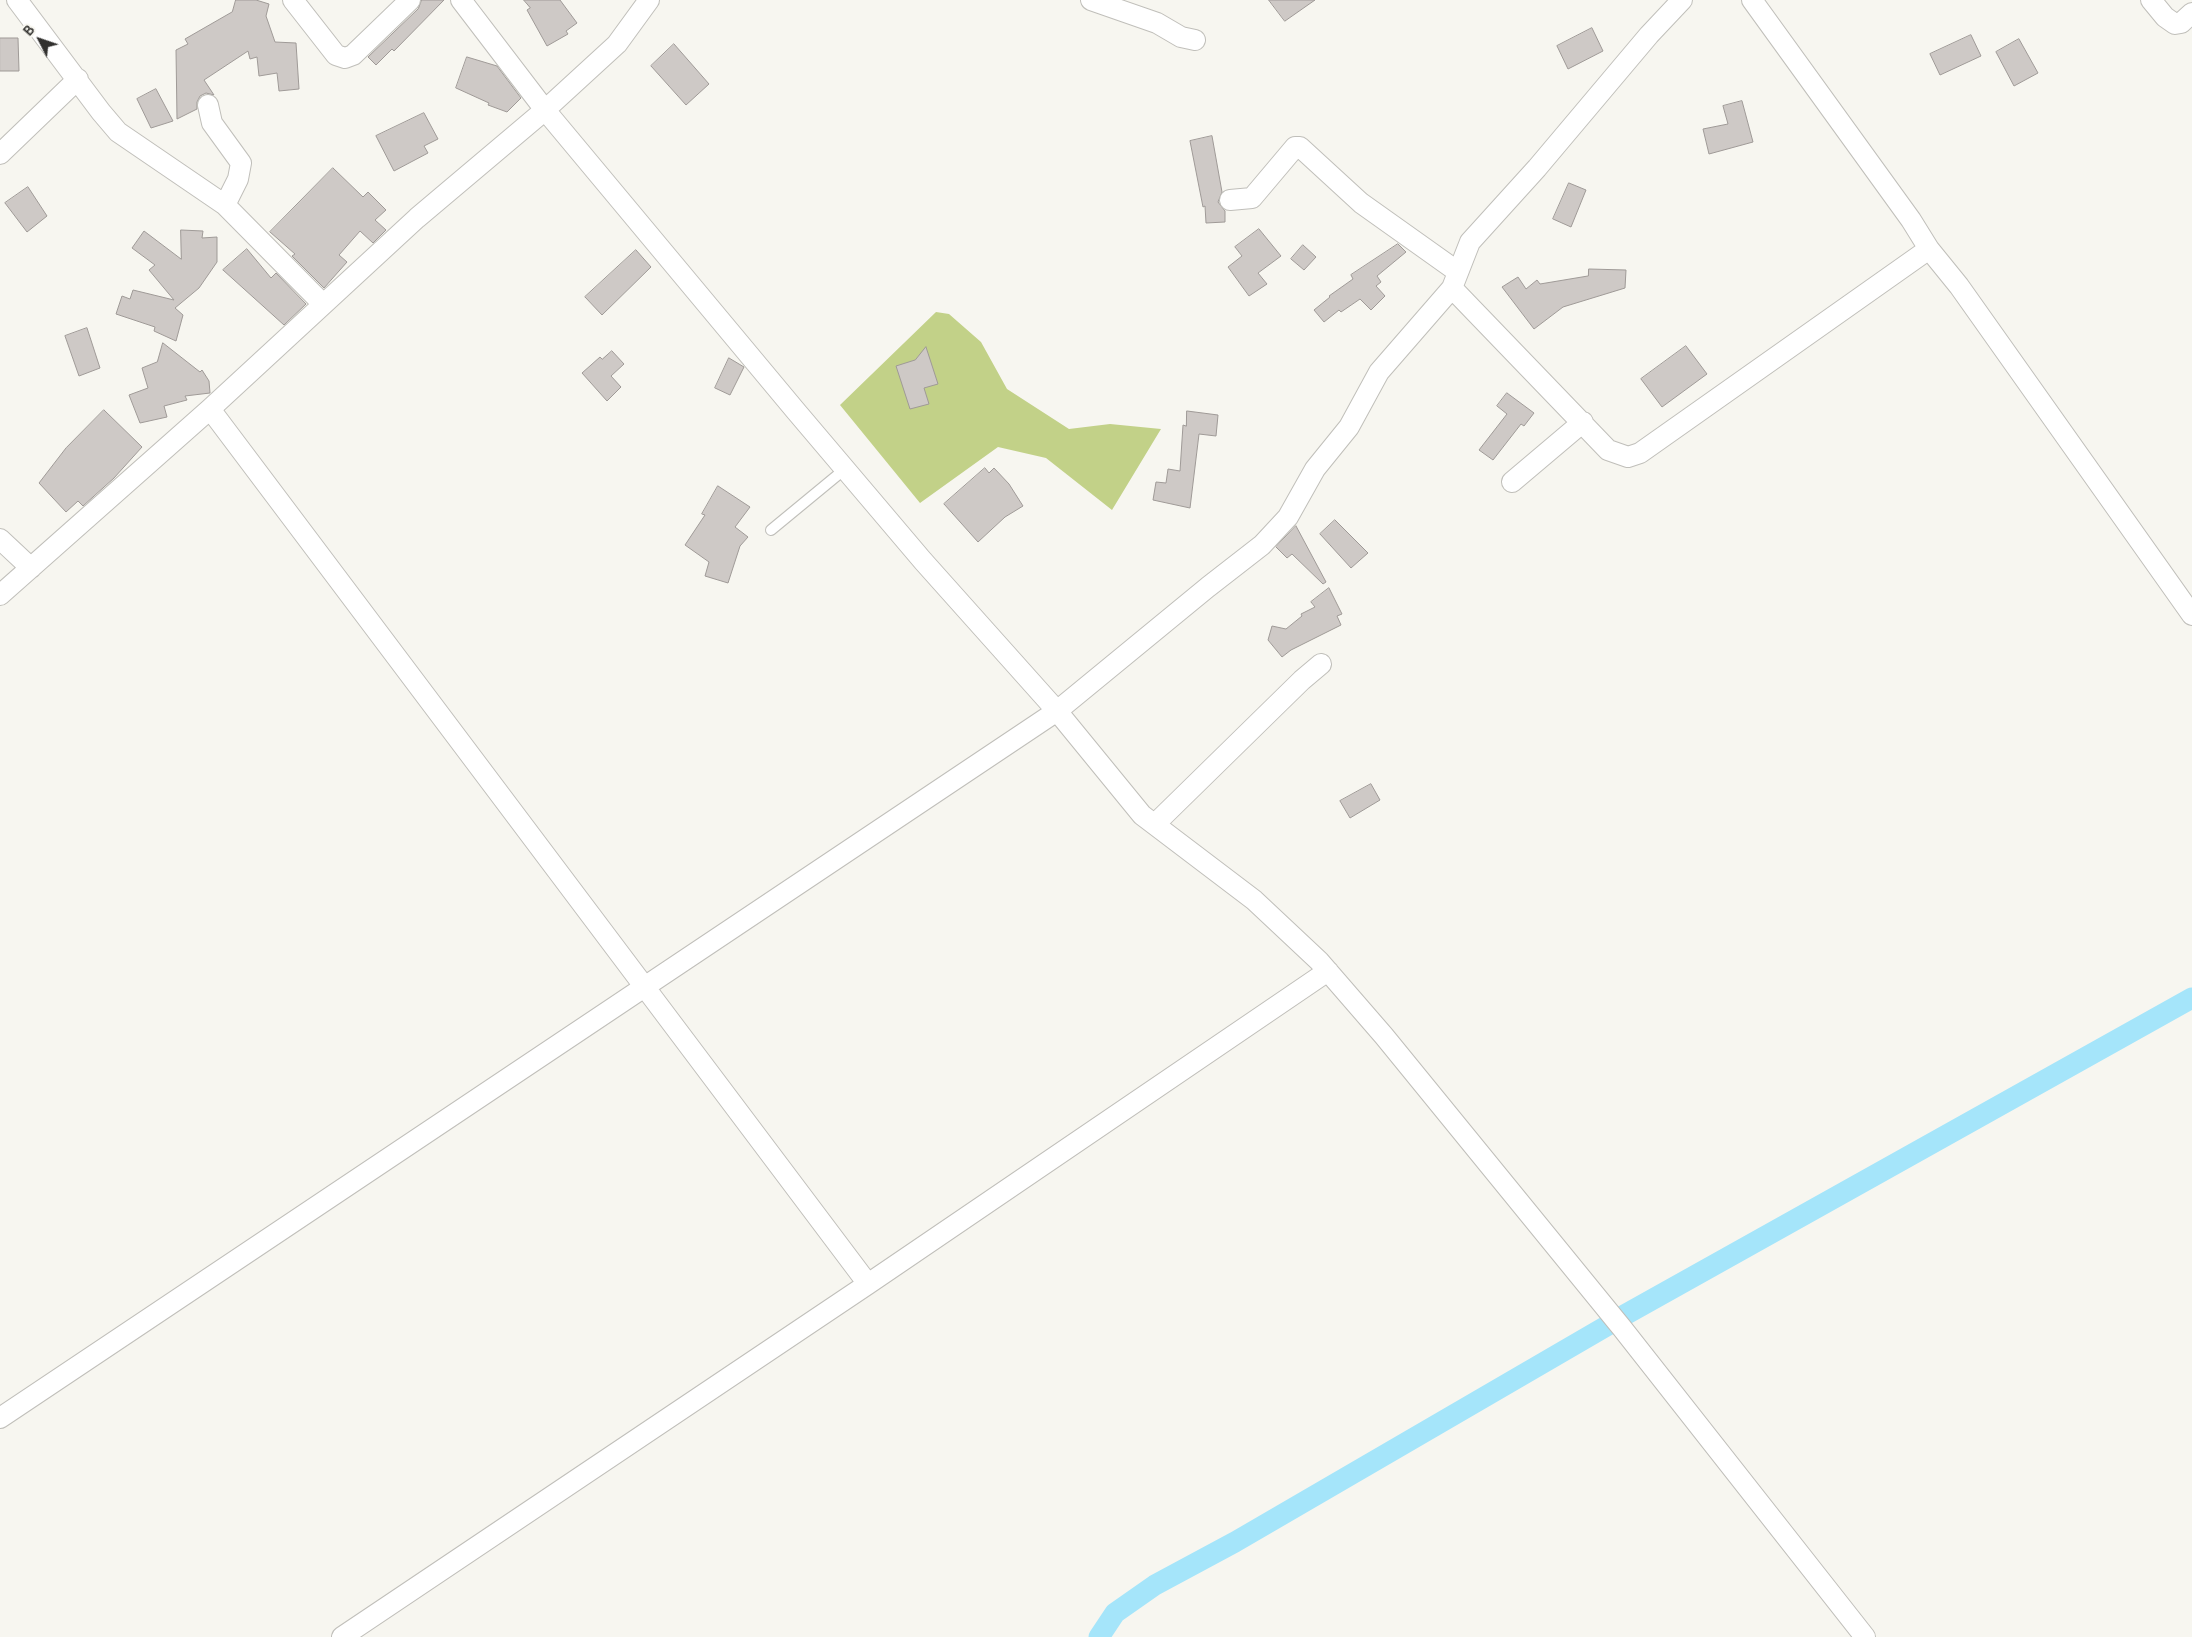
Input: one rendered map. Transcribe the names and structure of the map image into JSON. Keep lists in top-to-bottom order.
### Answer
{
  "north": "top left"
}
